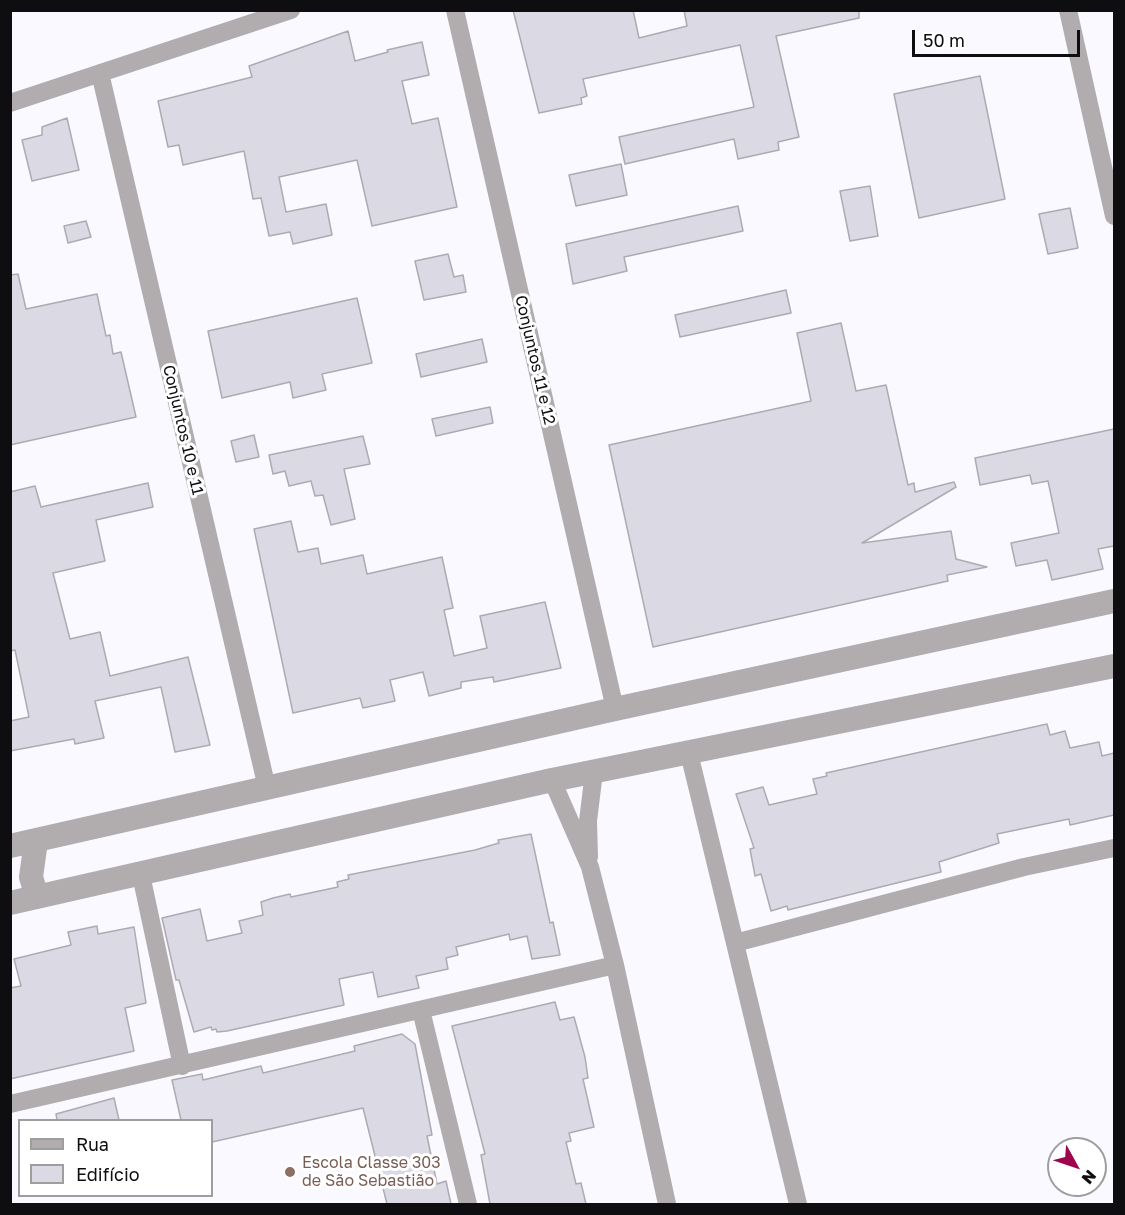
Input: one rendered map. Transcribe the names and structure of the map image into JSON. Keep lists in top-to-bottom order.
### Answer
{
  "streets": {
    "street": ["Conjuntos 11 e 12", "Conjuntos 10 e 11"]
  },
  "places": ["Escola Classe 303 de São Sebastião"],
  "legend": ["Rua", "Edifício"],
  "scale_bar": "50 m",
  "north": "bottom right"
}
